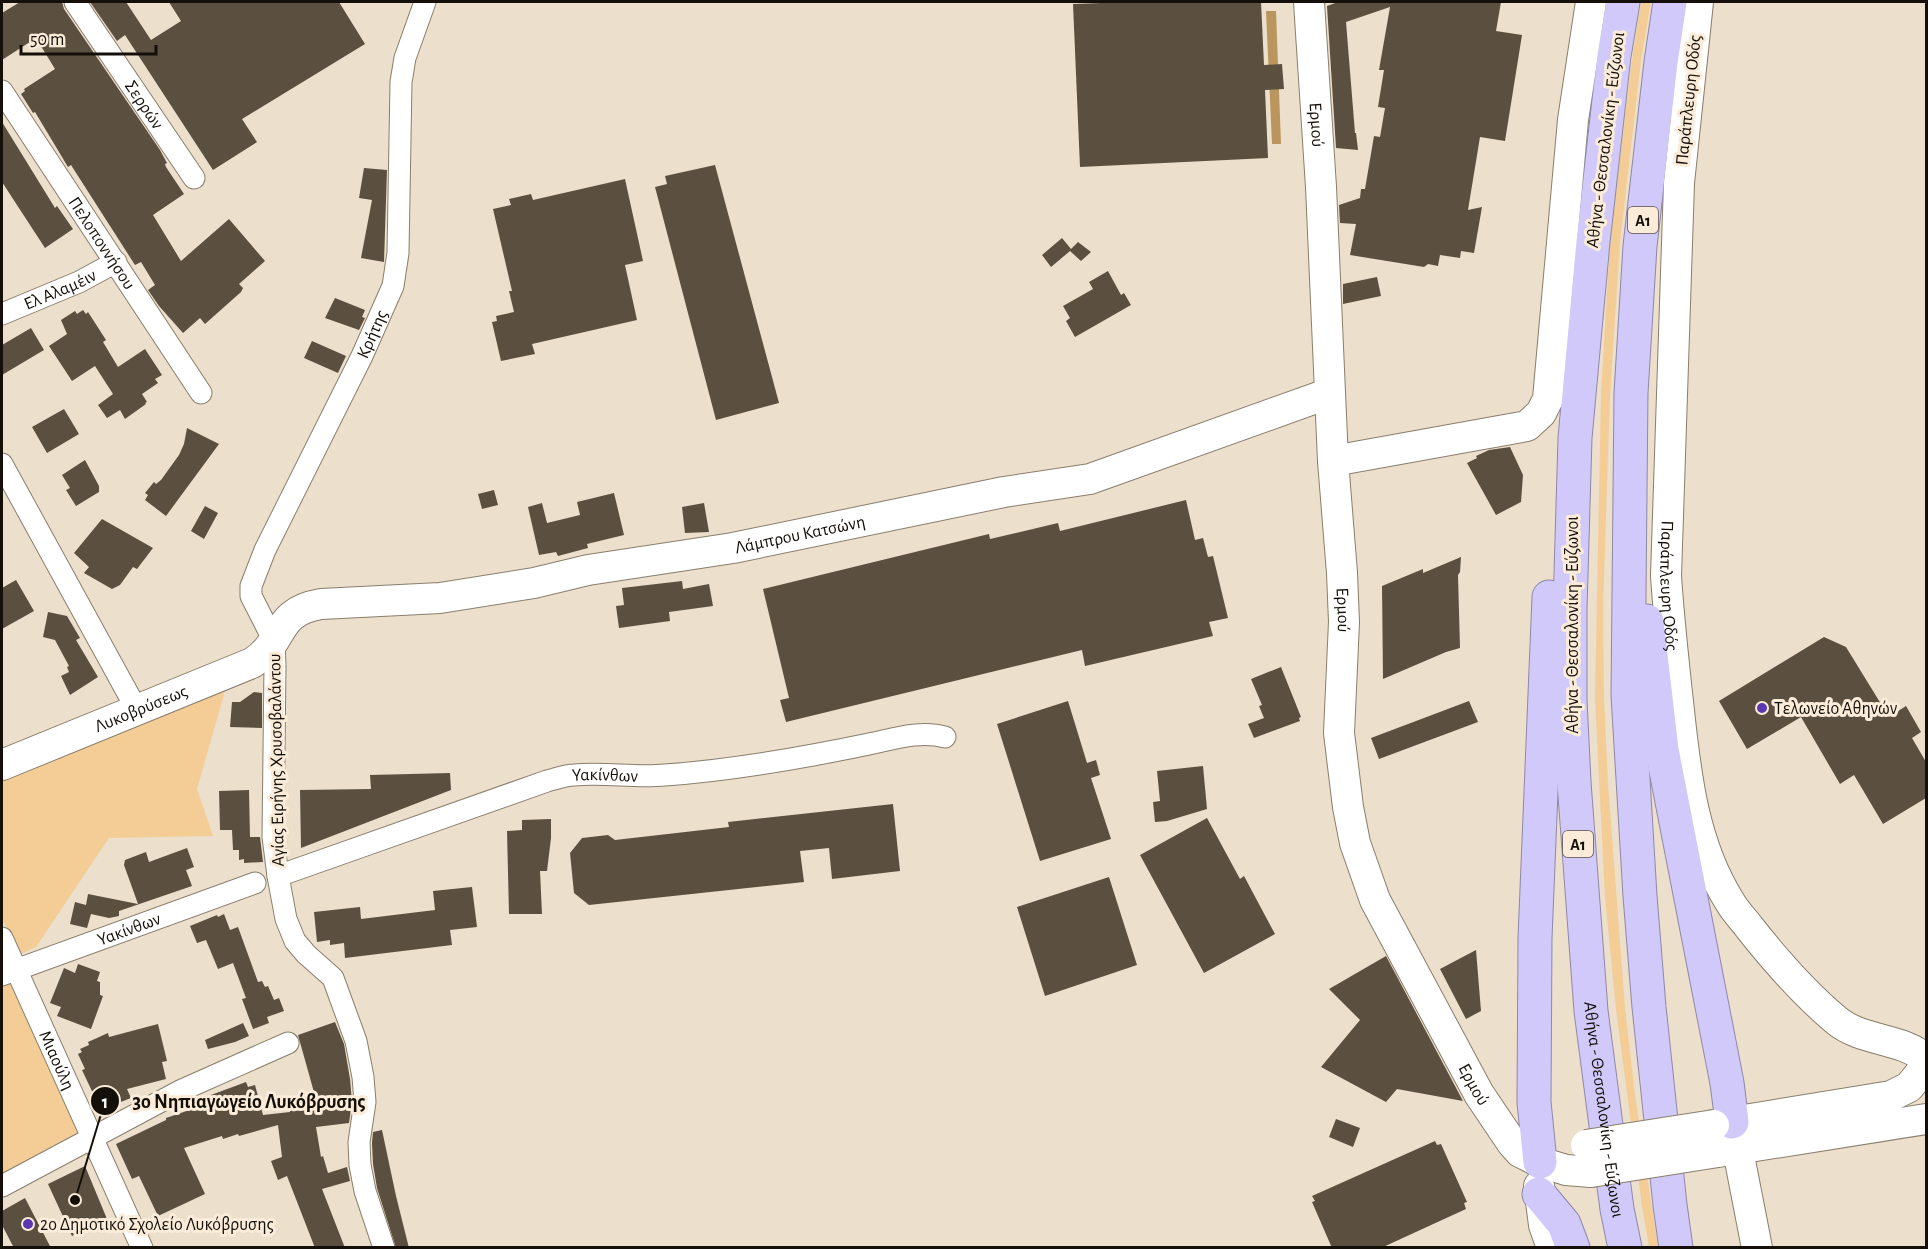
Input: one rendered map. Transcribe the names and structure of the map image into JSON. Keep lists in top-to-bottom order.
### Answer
{
  "streets": {
    "highway": ["Αθήνα - Θεσσαλονίκη - Εύζωνοι", "Α1"],
    "street": [
      "Παράπλευρη Οδός",
      "Σερρών",
      "Ερμού",
      "Πελοποννήσου",
      "Ελ Αλαμέιν",
      "Κρήτης",
      "Λάμπρου Κατσώνη",
      "Λυκοβρύσεως",
      "Αγίας Ειρήνης Χρυσοβαλάντου",
      "Υακίνθων",
      "Μιαούλη"
    ]
  },
  "crossings": [
    ["Ερμού", "Λάμπρου Κατσώνη"],
    ["Πελοποννήσου", "Ελ Αλαμέιν"],
    ["Κρήτης", "Λάμπρου Κατσώνη"],
    ["Κρήτης", "Λυκοβρύσεως"],
    ["Κρήτης", "Αγίας Ειρήνης Χρυσοβαλάντου"],
    ["Λάμπρου Κατσώνη", "Λυκοβρύσεως"],
    ["Λάμπρου Κατσώνη", "Αγίας Ειρήνης Χρυσοβαλάντου"],
    ["Λυκοβρύσεως", "Αγίας Ειρήνης Χρυσοβαλάντου"],
    ["Αγίας Ειρήνης Χρυσοβαλάντου", "Υακίνθων"],
    ["Υακίνθων", "Μιαούλη"]
  ],
  "places": ["Τελωνείο Αθηνών", "3ο Νηπιαγωγείο Λυκόβρυσης", "2ο Δημοτικό Σχολείο Λυκόβρυσης"],
  "scale_bar": "50 m"
}
